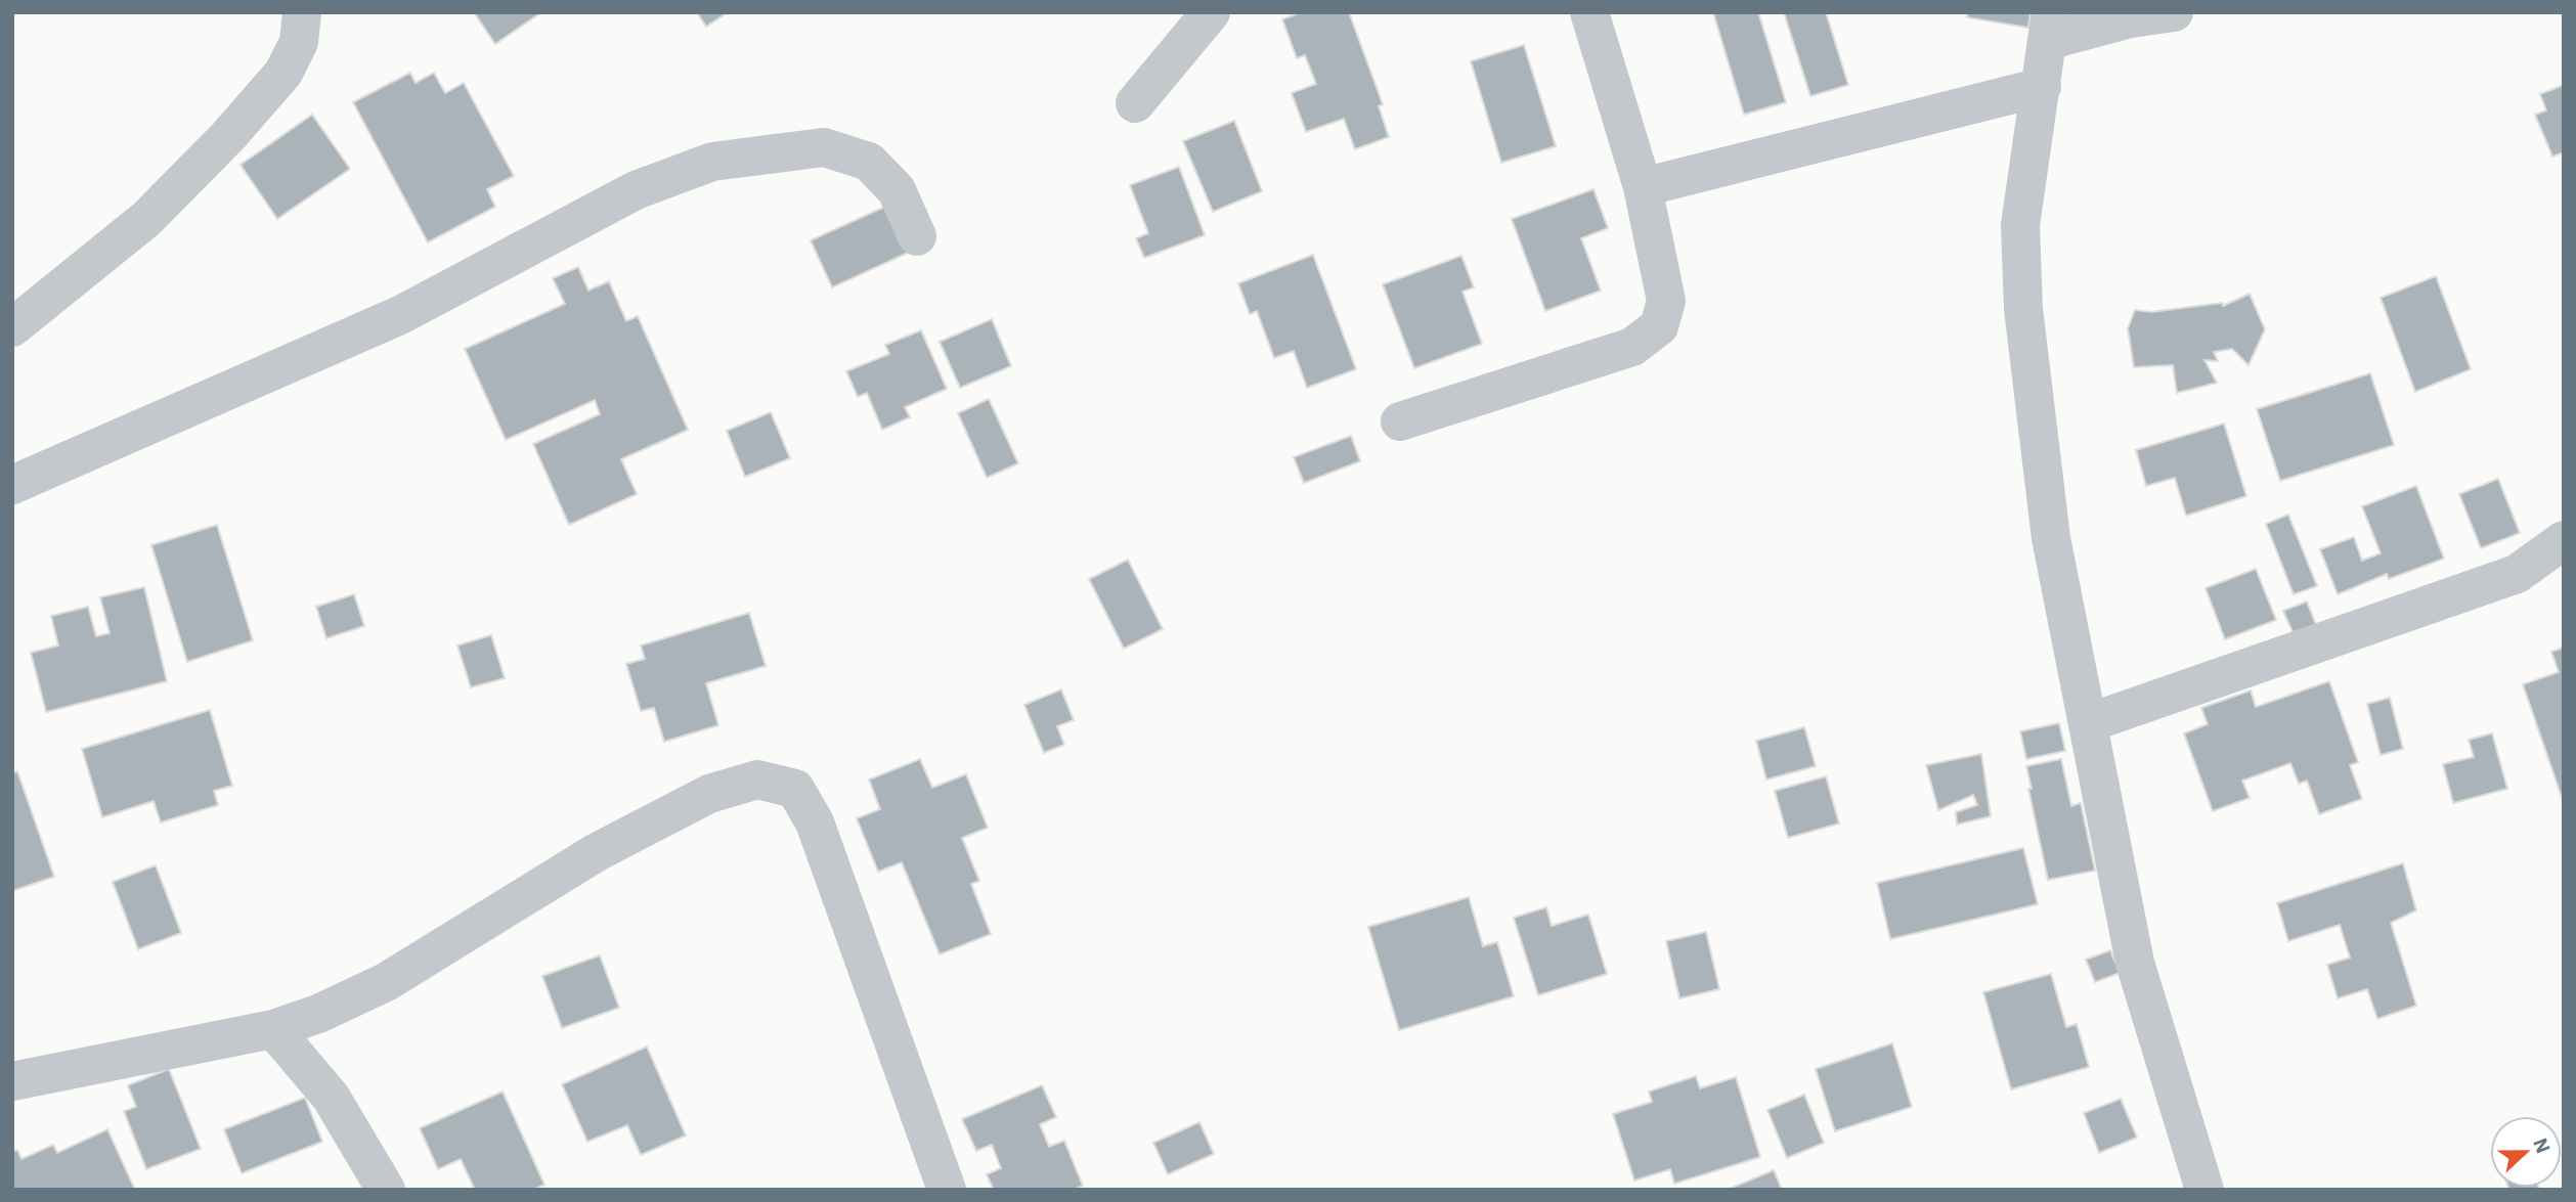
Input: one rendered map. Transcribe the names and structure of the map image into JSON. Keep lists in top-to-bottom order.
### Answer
{
  "north": "right"
}
